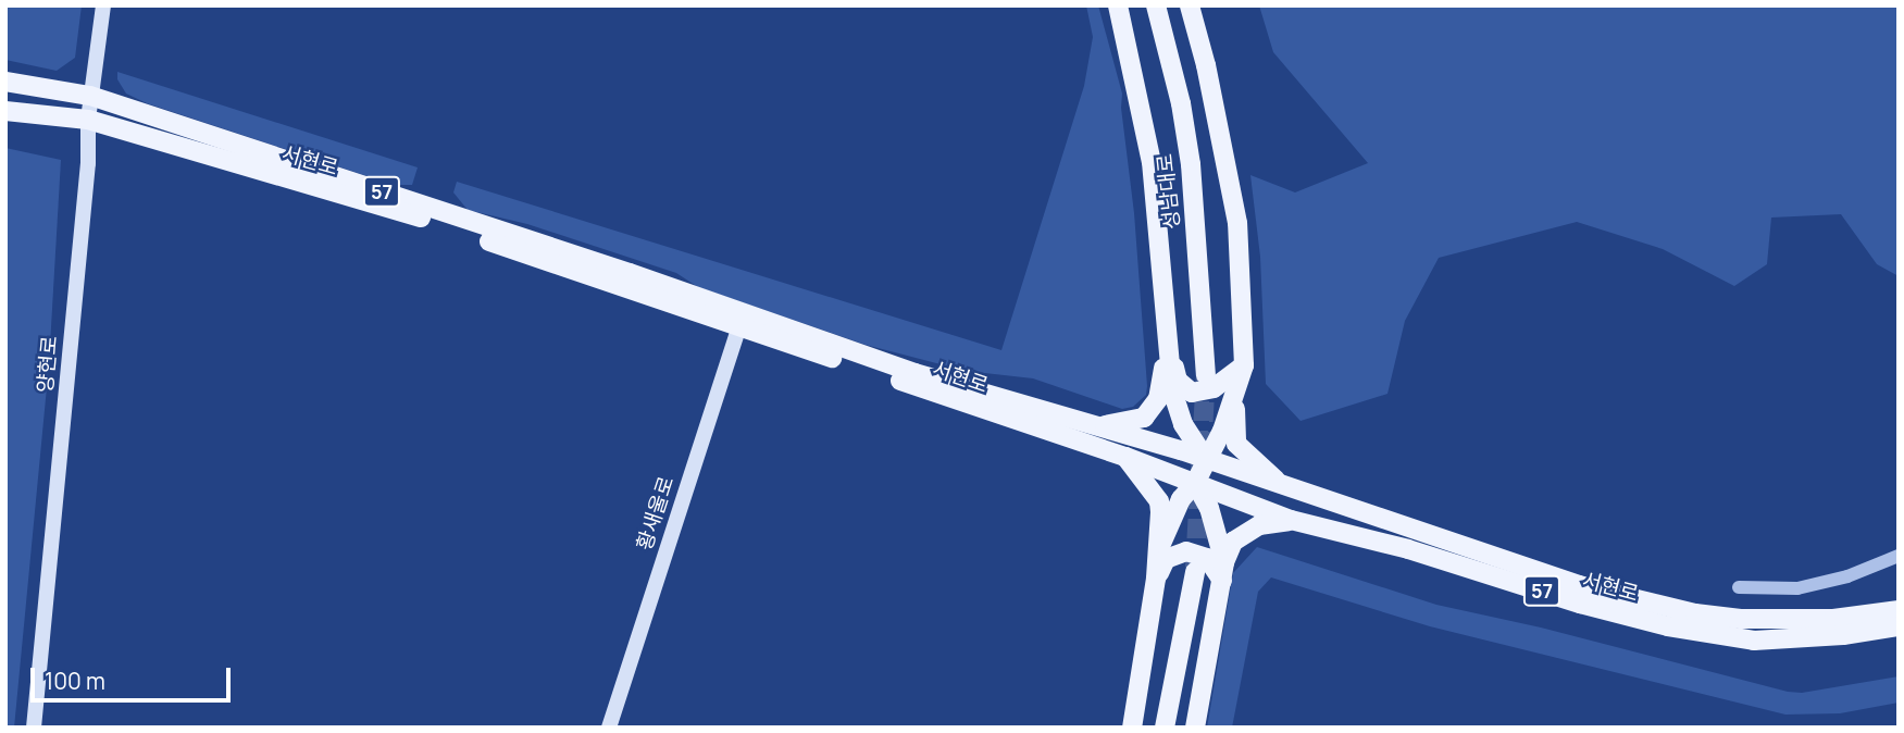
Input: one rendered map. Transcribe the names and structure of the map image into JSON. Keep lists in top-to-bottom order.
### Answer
{
  "streets": {
    "main road": [
      "서현로",
      "57",
      "성남대로",
      "양현로",
      "황새울로"
    ]
  },
  "crossings": [
    ["서현로", "양현로"],
    ["서현로", "황새울로"]
  ],
  "scale_bar": "100 m"
}
